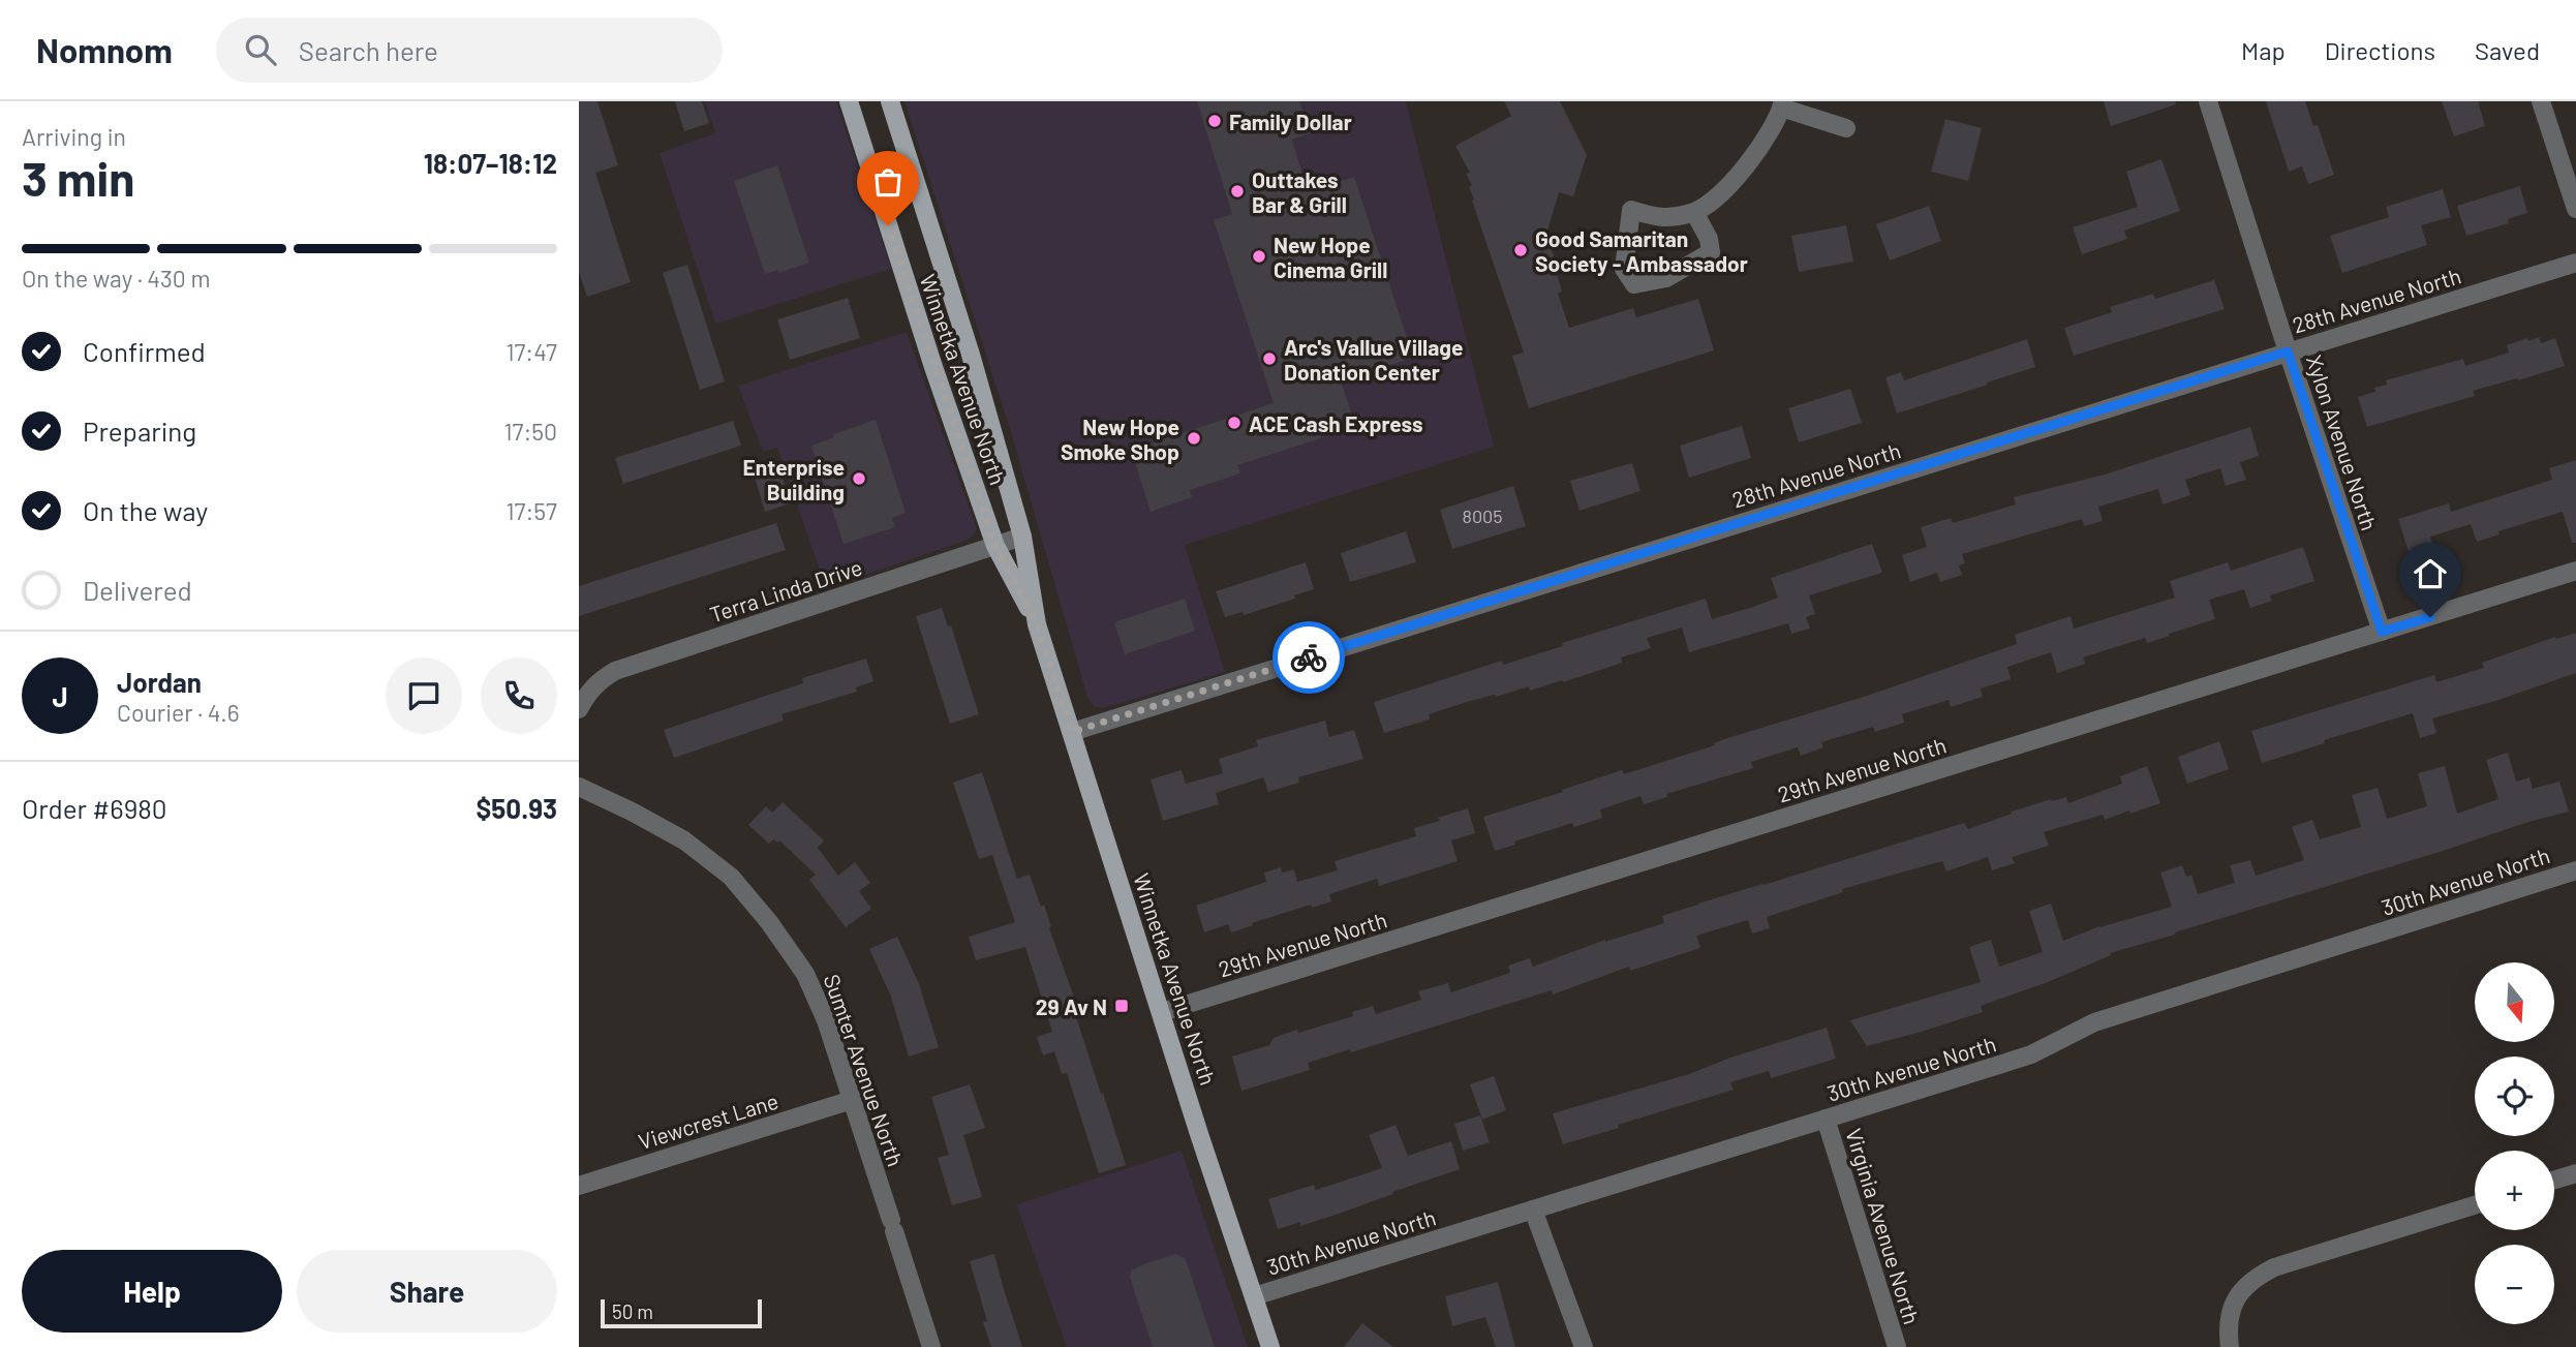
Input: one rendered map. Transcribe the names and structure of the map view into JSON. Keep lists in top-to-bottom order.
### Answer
{
  "streets": {
    "main road": ["Winnetka Avenue North"],
    "street": [
      "28th Avenue North",
      "Xylon Avenue North",
      "Terra Linda Drive",
      "29th Avenue North",
      "30th Avenue North",
      "Sumter Avenue North",
      "Viewcrest Lane",
      "Virginia Avenue North"
    ]
  },
  "crossings": [
    ["28th Avenue North", "Winnetka Avenue North"],
    ["28th Avenue North", "Xylon Avenue North"],
    ["Winnetka Avenue North", "Terra Linda Drive"],
    ["Winnetka Avenue North", "29th Avenue North"],
    ["Winnetka Avenue North", "30th Avenue North"],
    ["Xylon Avenue North", "29th Avenue North"],
    ["30th Avenue North", "Virginia Avenue North"],
    ["Sumter Avenue North", "Viewcrest Lane"]
  ],
  "places": {
    "other": [
      "Family Dollar",
      "Outtakes Bar & Grill",
      "Good Samaritan Society - Ambassador",
      "New Hope Cinema Grill",
      "Arc's Vallue Village Donation Center",
      "ACE Cash Express",
      "New Hope Smoke Shop",
      "Enterprise Building"
    ],
    "transit": ["29 Av N"]
  },
  "house_numbers": ["8005"],
  "scale_bar": "50 m",
  "north": "bottom",
  "page": {
    "header": "Nomnom",
    "search": "Search here",
    "nav": ["Map", "Directions", "Saved"],
    "heading": ["3 min", "Arriving in", "18:07–18:12"],
    "panel": [
      "Jordan",
      "Courier · 4.6",
      "Order #6980",
      "$50.93"
    ],
    "bar": "On the way · 430 m",
    "list": [
      ["Confirmed", "17:47"],
      ["Preparing", "17:50"],
      ["On the way", "17:57"],
      "Delivered"
    ],
    "round": "J",
    "map_buttons": ["+", "−"],
    "buttons": ["Help", "Share"],
    "scale": "50 m"
  }
}
